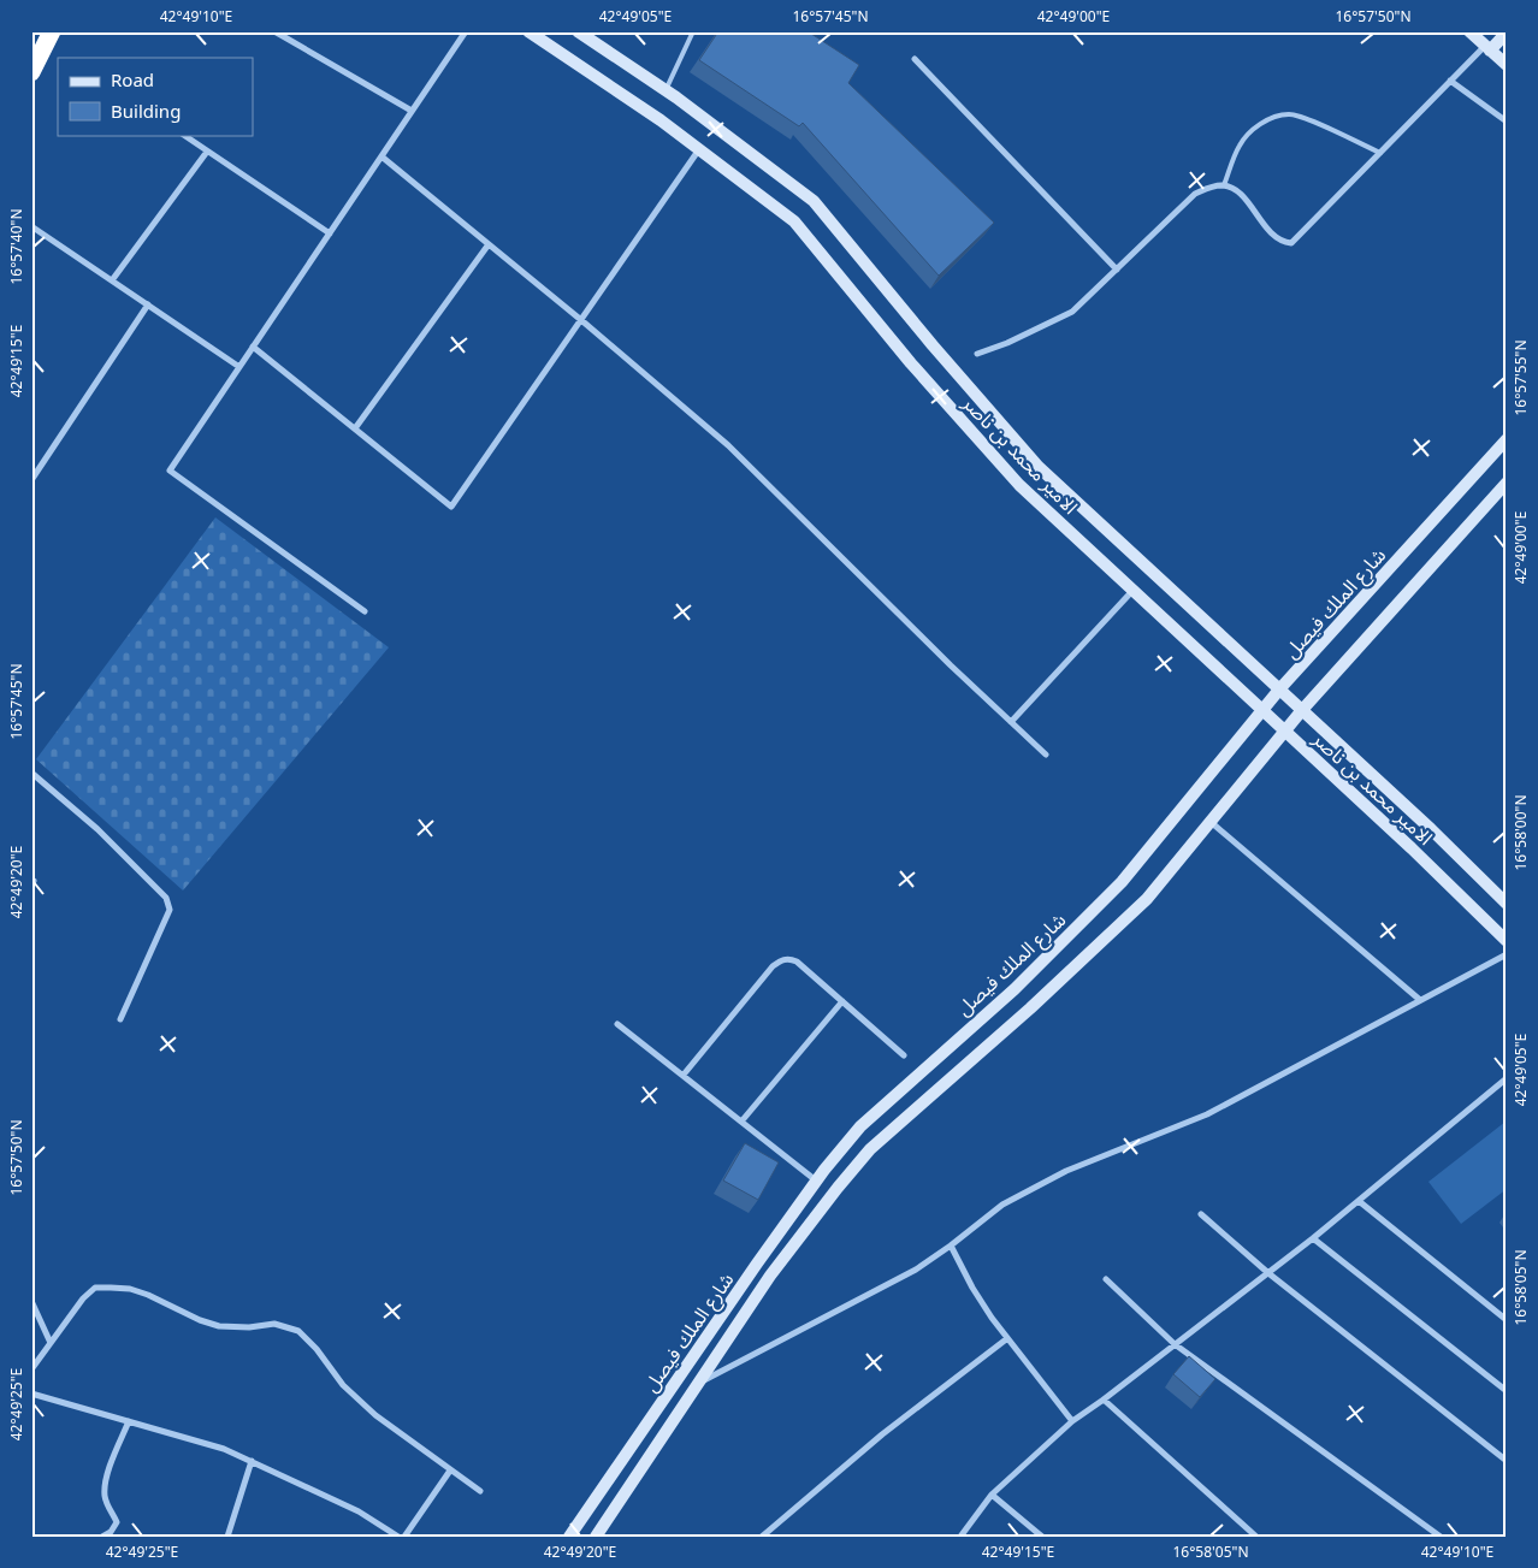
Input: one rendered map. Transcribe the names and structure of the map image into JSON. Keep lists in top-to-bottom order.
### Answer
{
  "streets": {
    "street": ["الامير محمد بن ناصر", "شارع الملك فيصل"]
  },
  "crossings": [
    ["الامير محمد بن ناصر", "شارع الملك فيصل"]
  ],
  "legend": ["Road", "Building"],
  "coordinates": [
    "42°49'10\"E",
    "42°49'05\"E",
    "16°57'45\"N",
    "42°49'00\"E",
    "16°57'50\"N",
    "16°57'40\"N",
    "42°49'15\"E",
    "16°57'55\"N",
    "16°58'00\"N",
    "42°49'20\"E",
    "16°58'05\"N",
    "42°49'25\"E"
  ]
}
